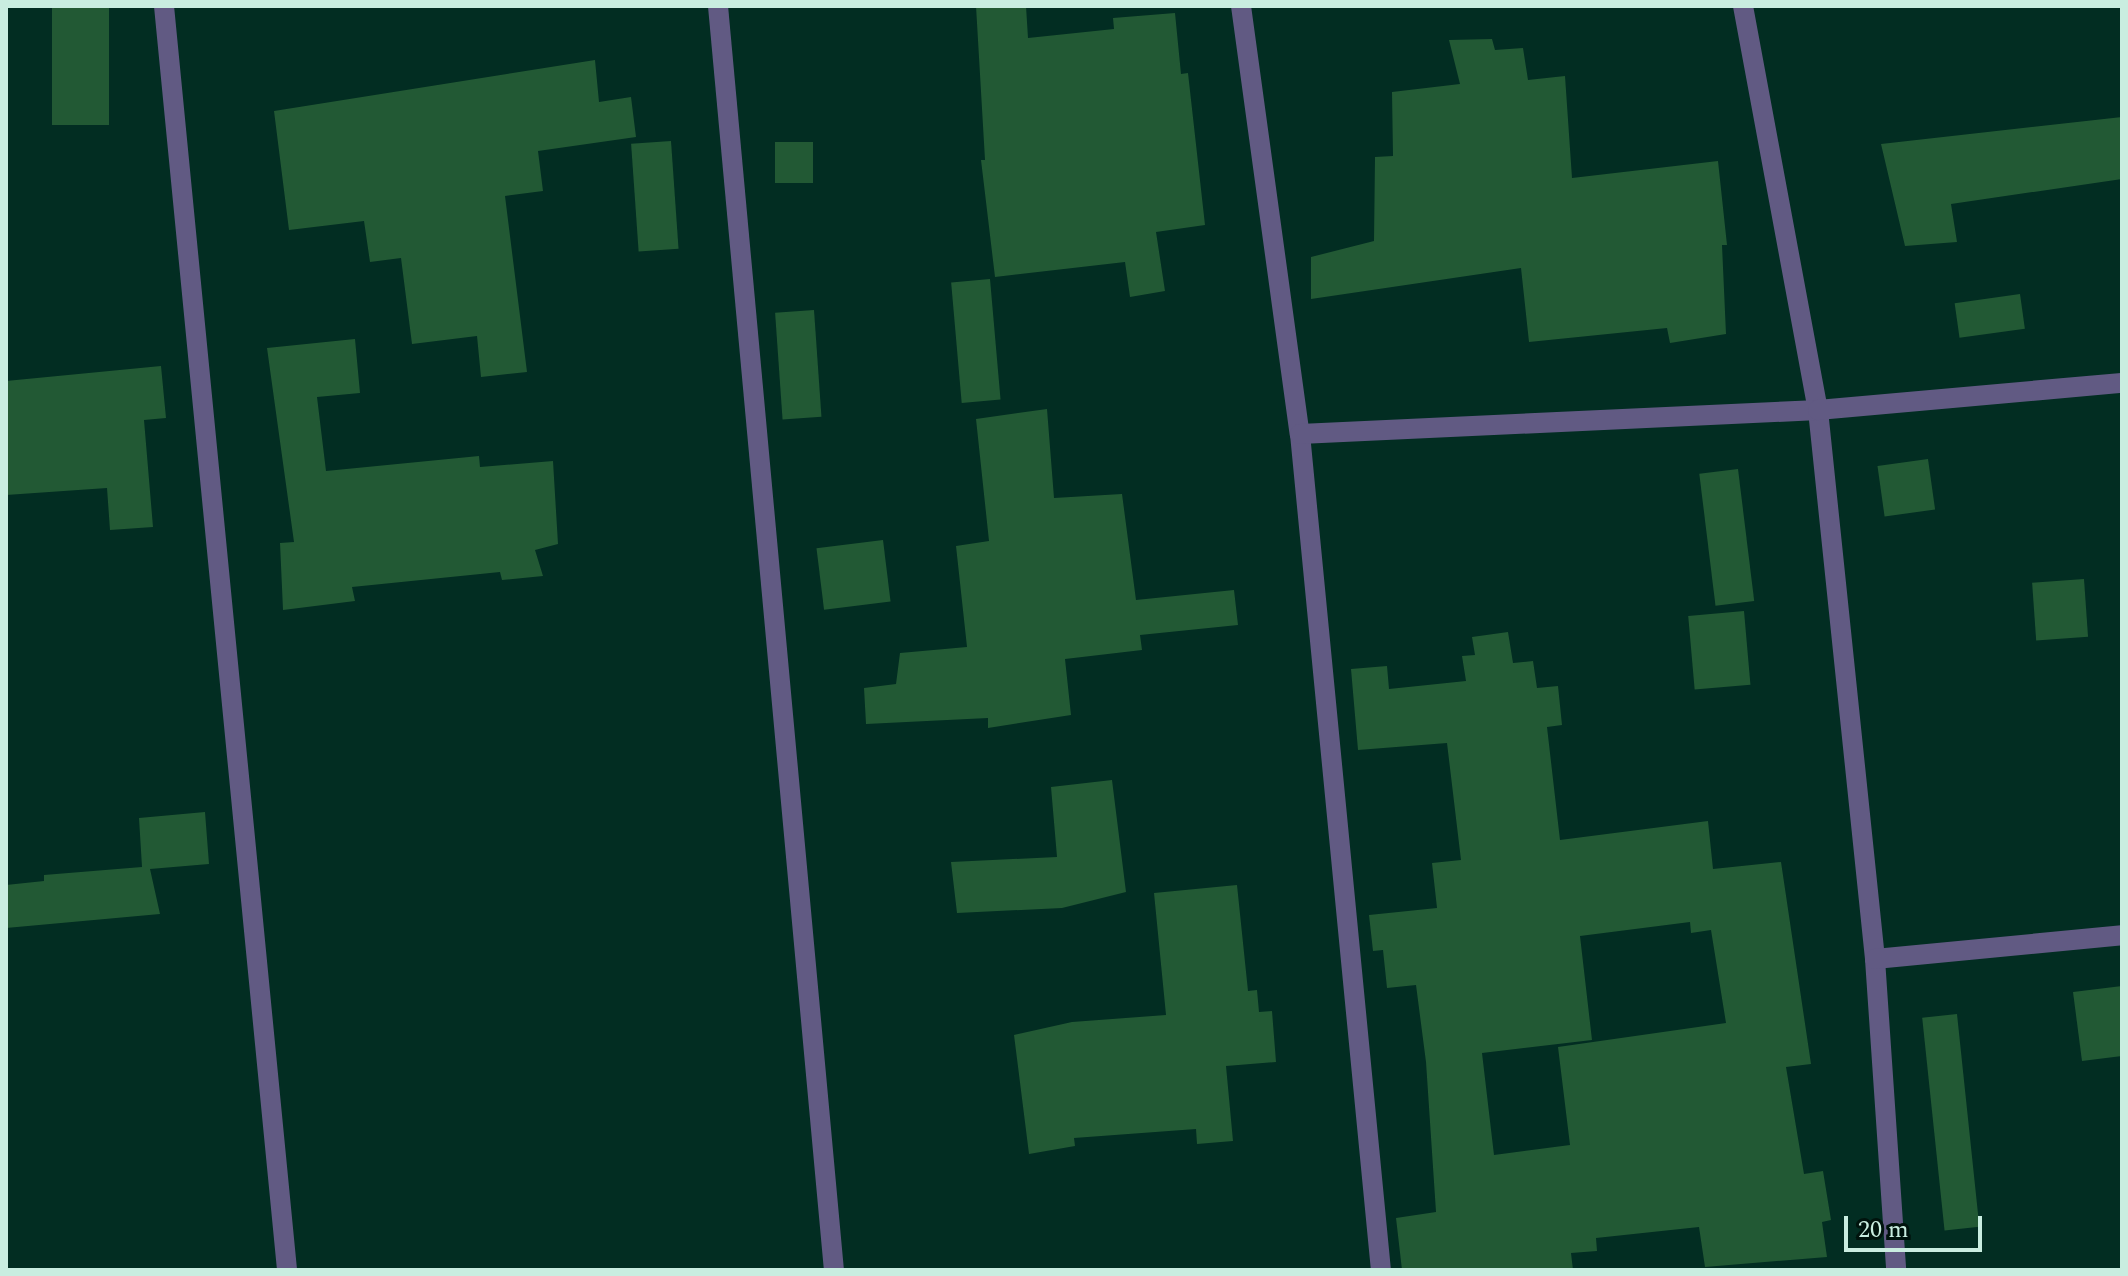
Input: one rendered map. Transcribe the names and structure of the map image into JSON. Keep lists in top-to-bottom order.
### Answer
{
  "scale_bar": "20 m"
}
